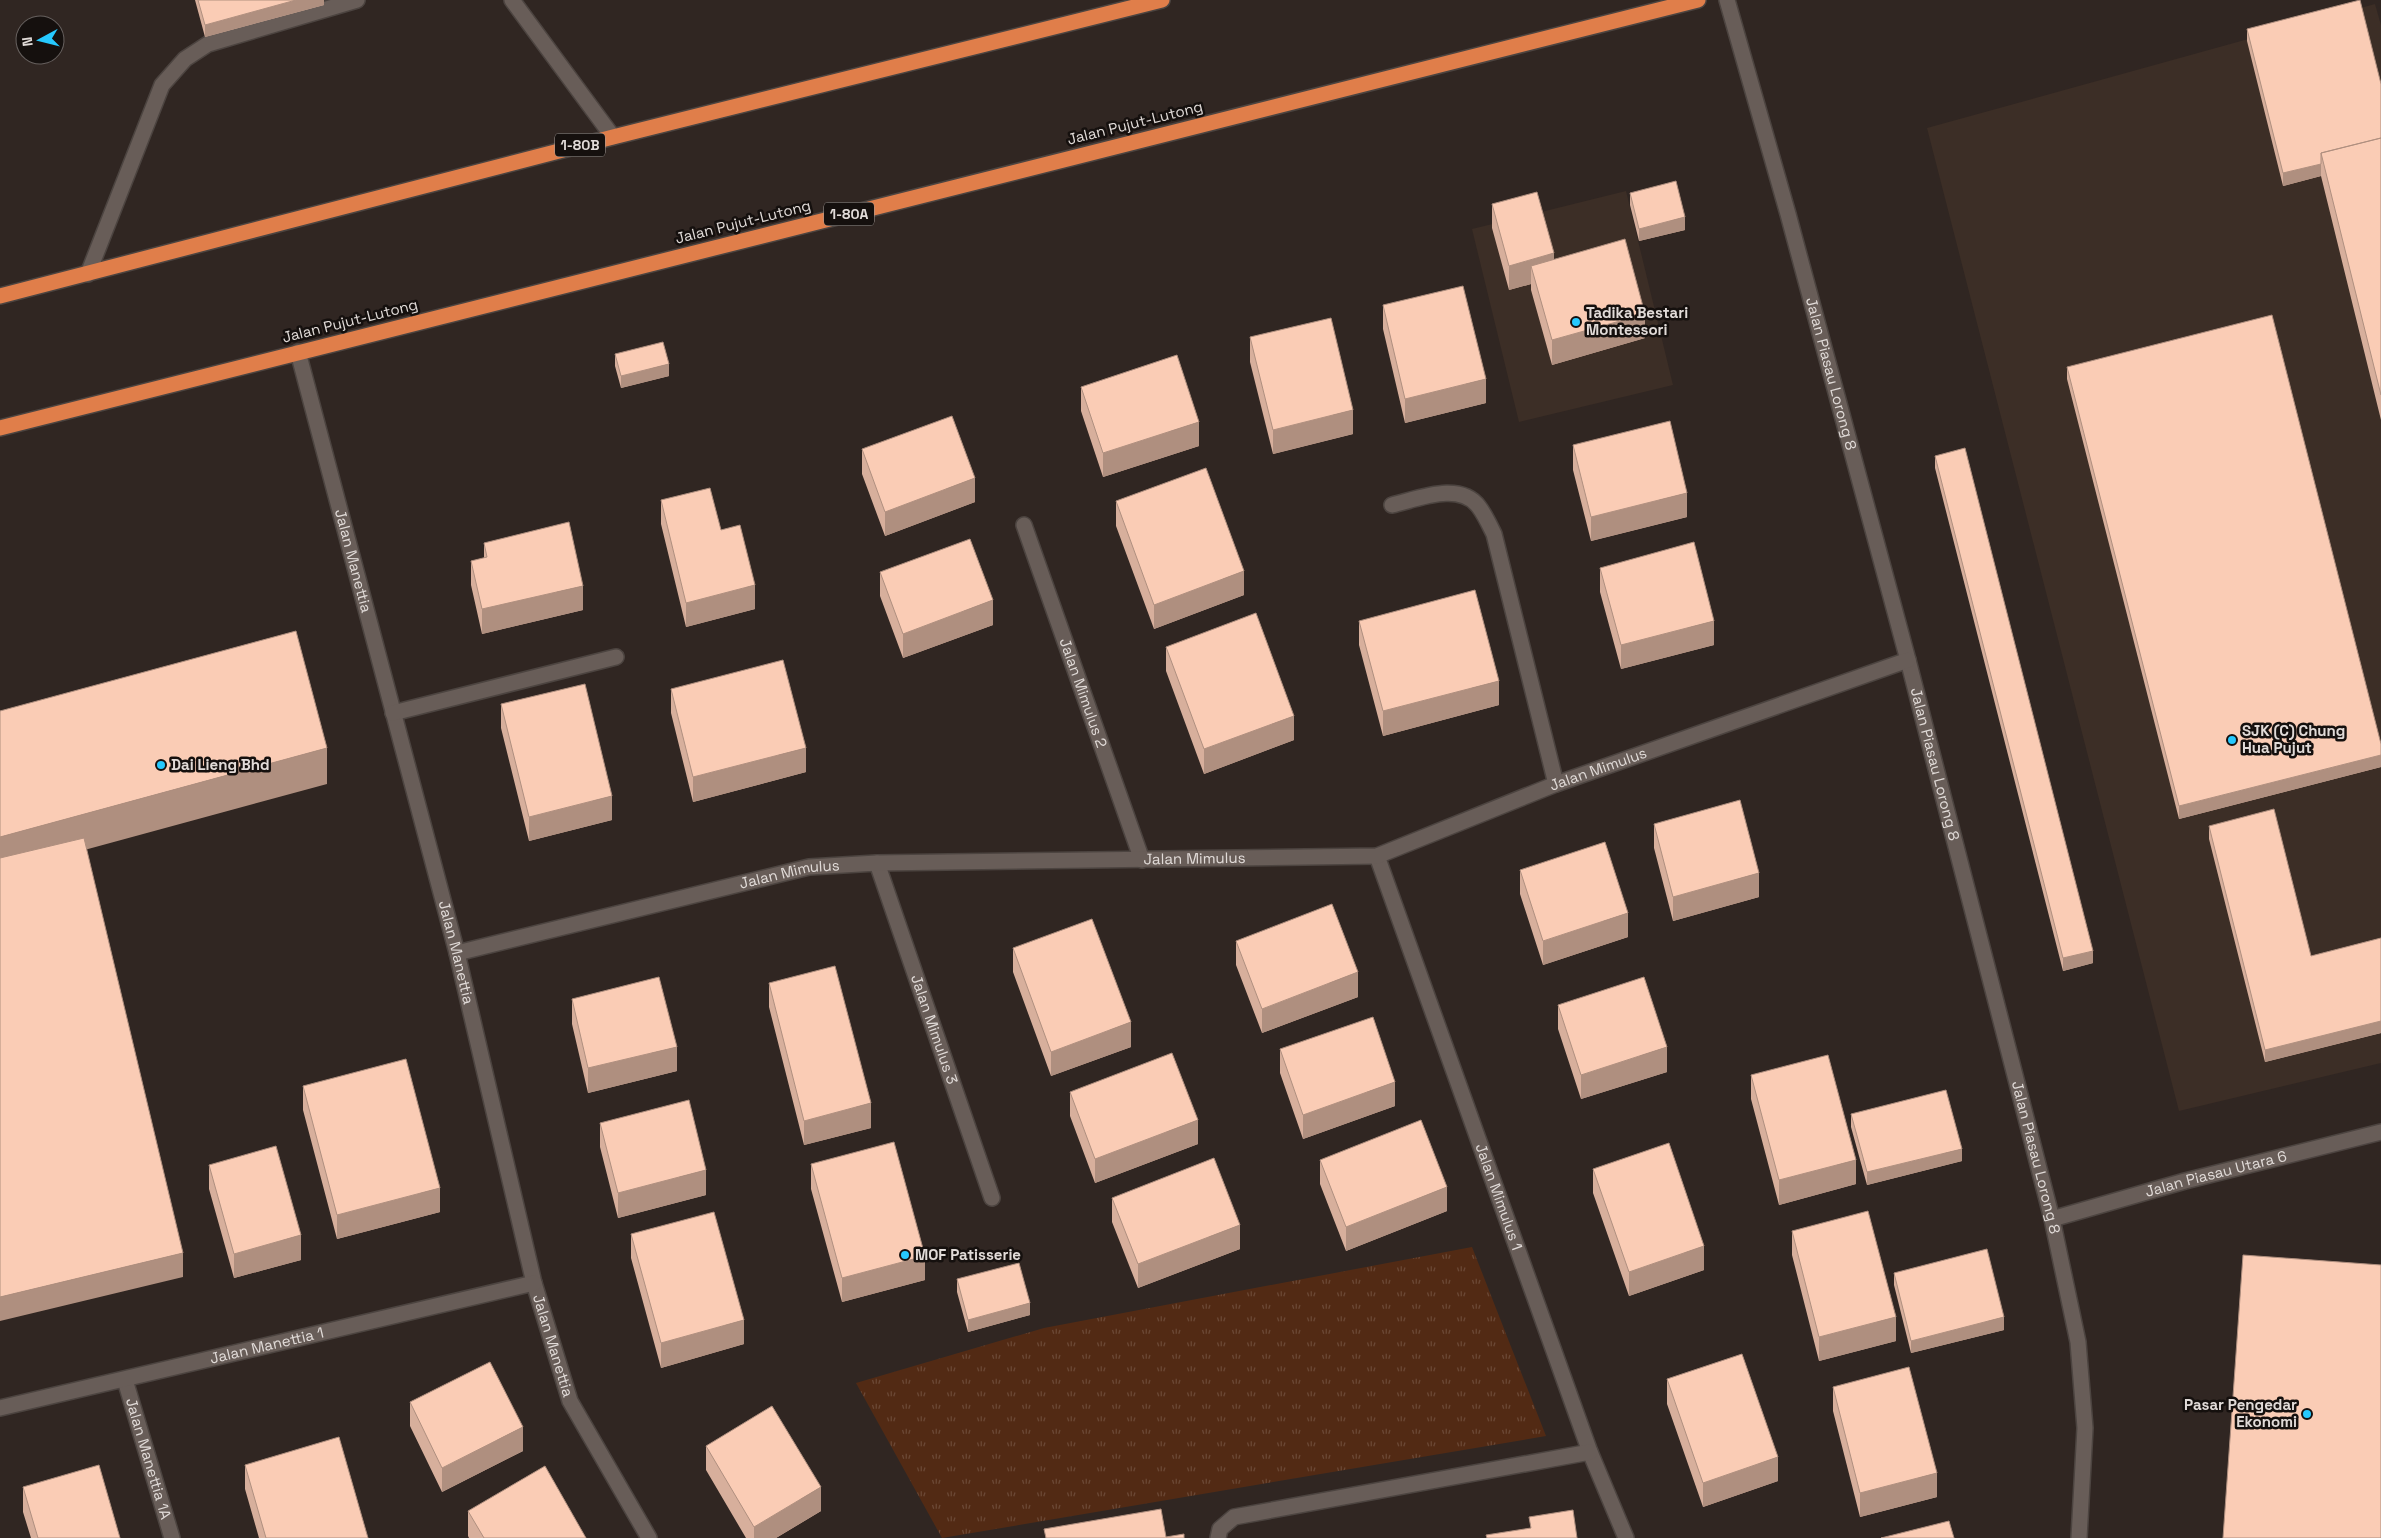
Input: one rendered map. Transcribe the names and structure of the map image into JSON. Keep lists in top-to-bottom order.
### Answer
{
  "streets": {
    "highway": ["Jalan Pujut-Lutong", "1-80B", "1-80A"],
    "street": [
      "Jalan Piasau Lorong 8",
      "Jalan Manettia",
      "Jalan Mimulus 2",
      "Jalan Mimulus",
      "Jalan Mimulus 3",
      "Jalan Piasau Utara 6",
      "Jalan Mimulus 1",
      "Jalan Manettia 1",
      "Jalan Manettia 1A"
    ]
  },
  "crossings": [
    ["Jalan Pujut-Lutong", "Jalan Manettia"],
    ["Jalan Piasau Lorong 8", "Jalan Mimulus"],
    ["Jalan Piasau Lorong 8", "Jalan Piasau Utara 6"],
    ["Jalan Manettia", "Jalan Mimulus"],
    ["Jalan Manettia", "Jalan Manettia 1"],
    ["Jalan Mimulus 2", "Jalan Mimulus"],
    ["Jalan Mimulus", "Jalan Mimulus 3"],
    ["Jalan Mimulus", "Jalan Mimulus 1"],
    ["Jalan Manettia 1", "Jalan Manettia 1A"]
  ],
  "places": [
    "Tadika Bestari Montessori",
    "SJK (C) Chung Hua Pujut",
    "Dai Lieng Bhd",
    "MOF Patisserie",
    "Pasar Pengedar Ekonomi"
  ],
  "north": "left"
}
